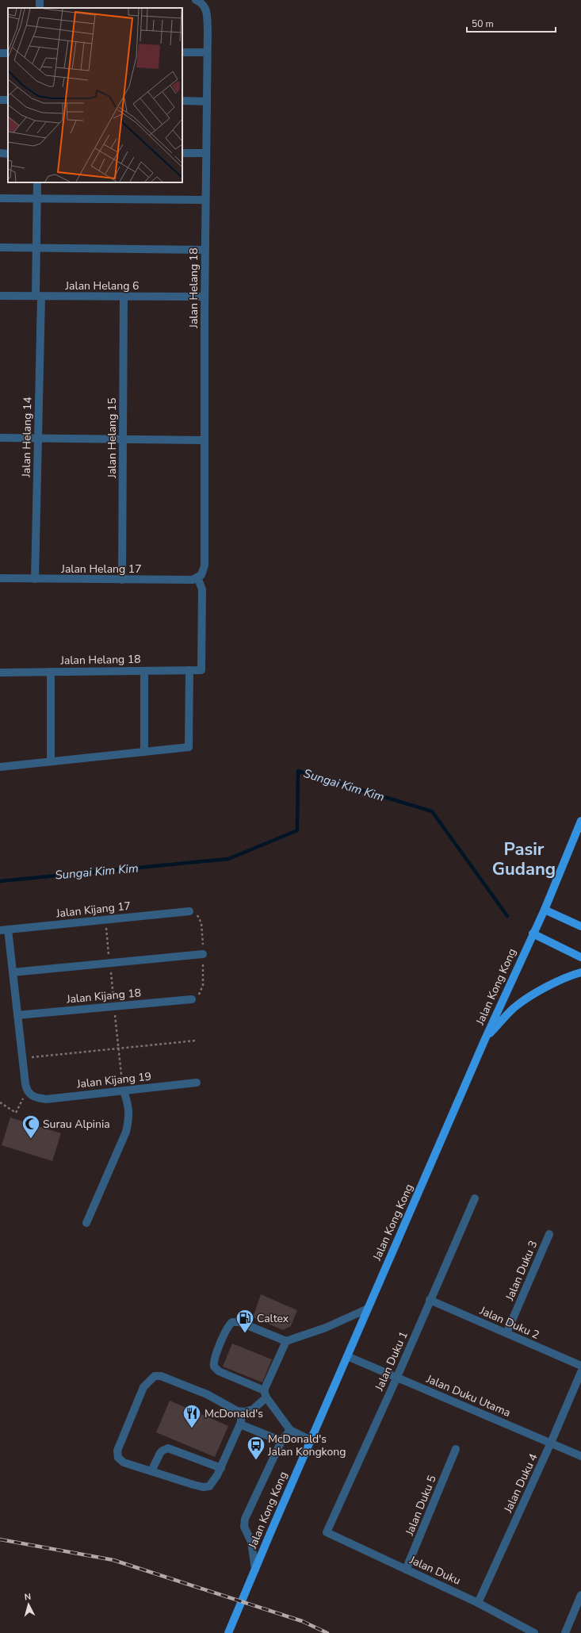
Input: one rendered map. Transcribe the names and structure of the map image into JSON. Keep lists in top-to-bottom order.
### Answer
{
  "streets": {
    "main road": ["Jalan Kong Kong"],
    "street": [
      "Jalan Helang 6",
      "Jalan Helang 18",
      "Jalan Helang 14",
      "Jalan Helang 15",
      "Jalan Helang 17",
      "Jalan Kijang 17",
      "Jalan Kijang 18",
      "Jalan Kijang 19",
      "Jalan Duku 3",
      "Jalan Duku 2",
      "Jalan Duku 1",
      "Jalan Duku Utama",
      "Jalan Duku 4",
      "Jalan Duku 5",
      "Jalan Duku"
    ]
  },
  "crossings": [
    ["Jalan Helang 6", "Jalan Helang 18"],
    ["Jalan Helang 6", "Jalan Helang 14"],
    ["Jalan Helang 6", "Jalan Helang 15"],
    ["Jalan Helang 18", "Jalan Helang 17"],
    ["Jalan Helang 14", "Jalan Helang 17"],
    ["Jalan Helang 15", "Jalan Helang 17"],
    ["Jalan Kong Kong", "Jalan Duku Utama"],
    ["Jalan Duku 3", "Jalan Duku 2"],
    ["Jalan Duku 2", "Jalan Duku 1"],
    ["Jalan Duku 1", "Jalan Duku Utama"],
    ["Jalan Duku 1", "Jalan Duku"],
    ["Jalan Duku Utama", "Jalan Duku 4"],
    ["Jalan Duku 4", "Jalan Duku"],
    ["Jalan Duku 5", "Jalan Duku"]
  ],
  "districts": ["Pasir Gudang"],
  "water": ["Sungai Kim Kim"],
  "places": {
    "mosque": ["Surau Alpinia"],
    "fuel station": ["Caltex"],
    "restaurant": ["McDonald's"],
    "bus stop": ["McDonald's Jalan Kongkong"]
  },
  "scale_bar": "50 m",
  "north": "top"
}
